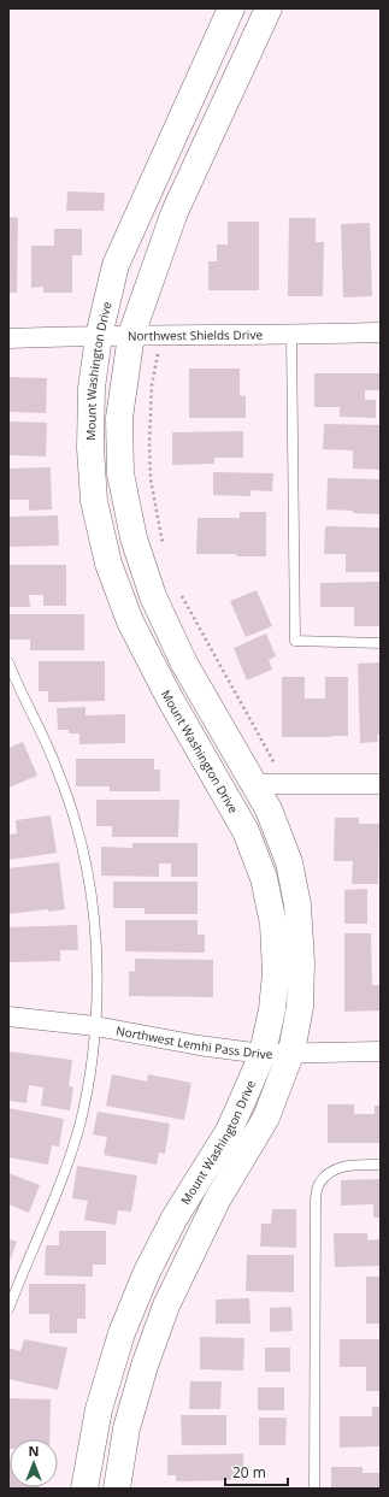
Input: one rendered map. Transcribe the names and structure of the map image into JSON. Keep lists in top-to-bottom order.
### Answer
{
  "streets": {
    "main road": ["Mount Washington Drive"],
    "street": ["Northwest Shields Drive", "Northwest Lemhi Pass Drive"]
  },
  "crossings": [
    ["Northwest Shields Drive", "Mount Washington Drive"],
    ["Mount Washington Drive", "Northwest Lemhi Pass Drive"]
  ],
  "scale_bar": "20 m",
  "north": "top"
}
